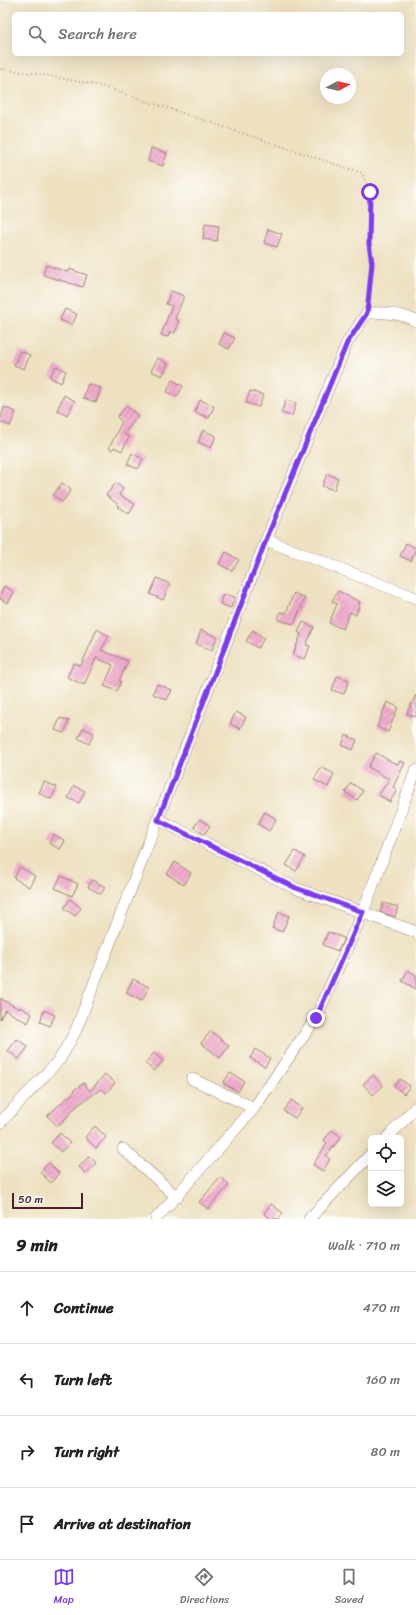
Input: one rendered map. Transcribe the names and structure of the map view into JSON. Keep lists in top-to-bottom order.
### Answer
{
  "scale_bar": "50 m",
  "north": "right",
  "page": {
    "search": "Search here",
    "scale": "50 m",
    "heading": ["9 min", "Walk · 710 m"],
    "list": [
      ["Continue", "470 m"],
      ["Turn left", "160 m"],
      ["Turn right", "80 m"],
      "Arrive at destination"
    ],
    "nav": ["Map", "Directions", "Saved"]
  }
}
